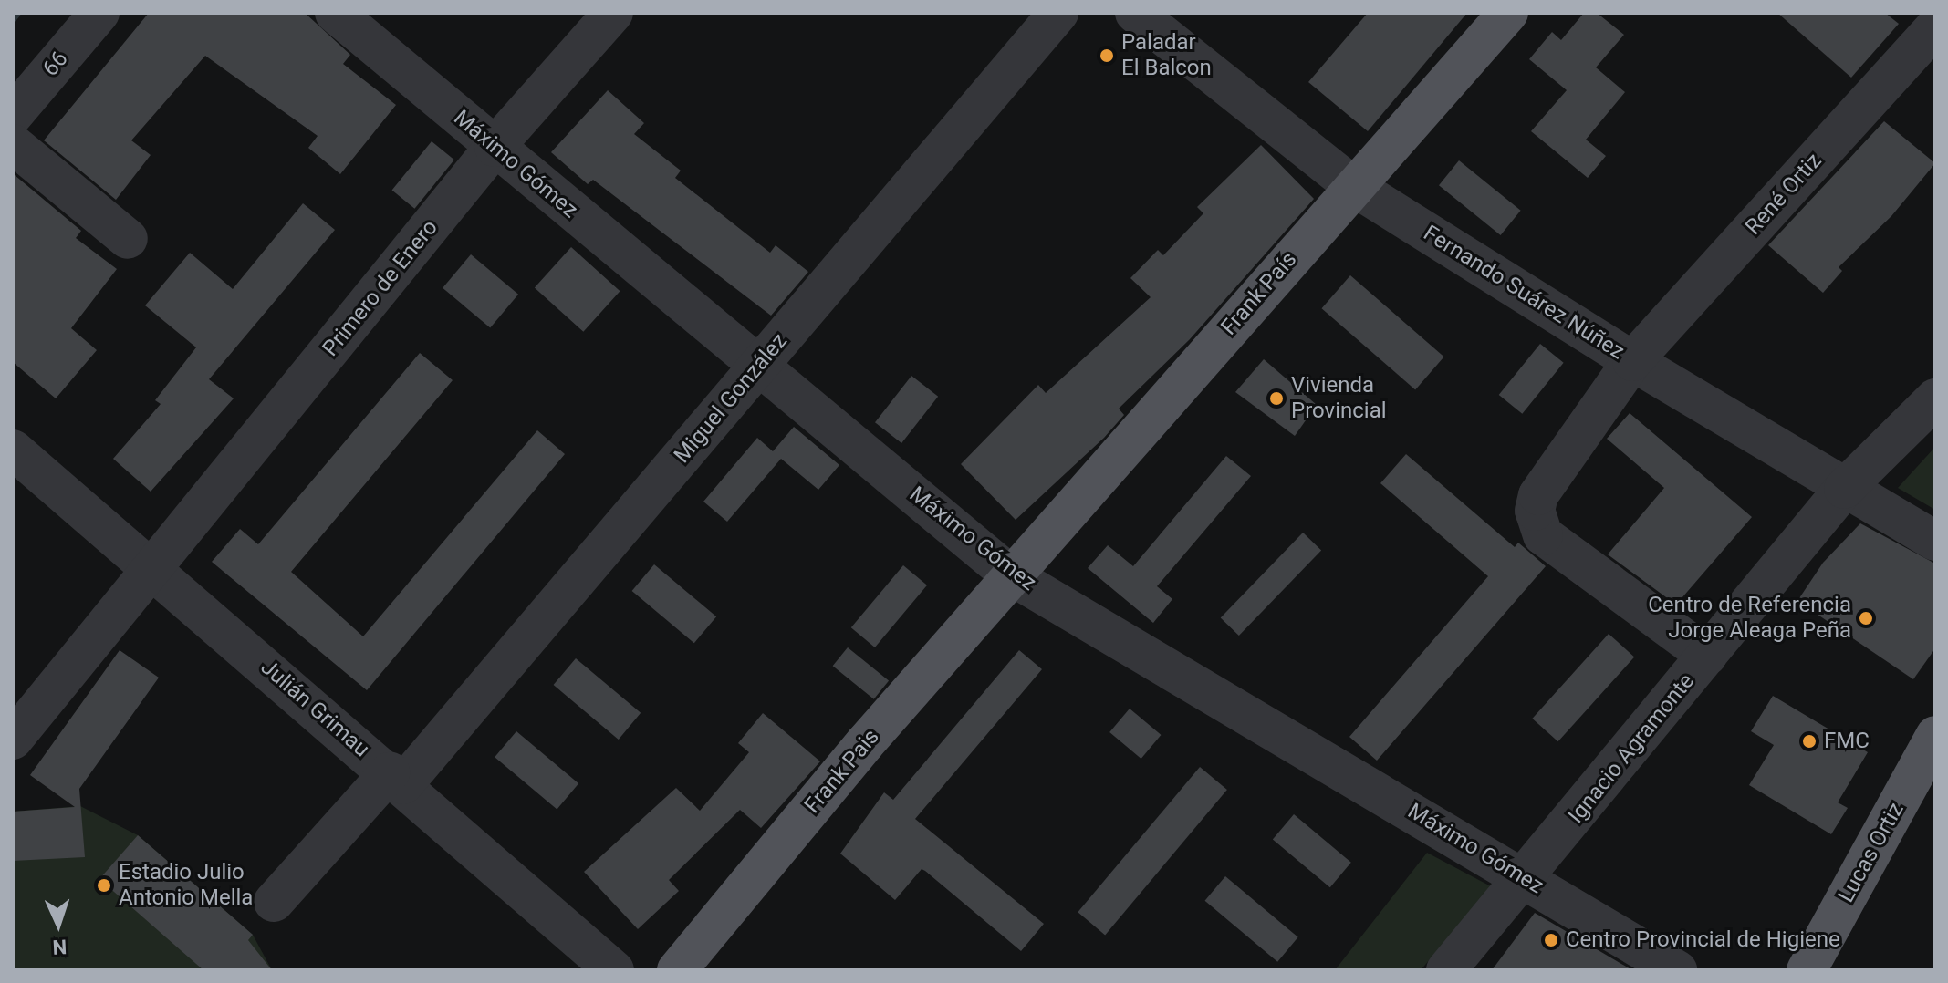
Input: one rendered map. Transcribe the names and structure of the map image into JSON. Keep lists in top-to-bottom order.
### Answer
{
  "streets": {
    "main road": ["Frank País", "Frank Pais", "Lucas Ortiz"],
    "street": [
      "66",
      "Máximo Gómez",
      "René Ortiz",
      "Primero de Enero",
      "Fernando Suárez Núñez",
      "Miguel González",
      "Julián Grimau",
      "Ignacio Agramonte"
    ]
  },
  "crossings": [
    ["Máximo Gómez", "Primero de Enero"],
    ["Máximo Gómez", "Frank País"],
    ["Máximo Gómez", "Miguel González"],
    ["Máximo Gómez", "Ignacio Agramonte"],
    ["Máximo Gómez", "Frank Pais"],
    ["René Ortiz", "Fernando Suárez Núñez"],
    ["René Ortiz", "Ignacio Agramonte"],
    ["Primero de Enero", "Julián Grimau"],
    ["Fernando Suárez Núñez", "Frank País"],
    ["Fernando Suárez Núñez", "Ignacio Agramonte"],
    ["Frank País", "Frank Pais"],
    ["Miguel González", "Julián Grimau"]
  ],
  "places": [
    "Paladar El Balcon",
    "Vivienda Provincial",
    "Centro de Referencia Jorge Aleaga Peña",
    "FMC",
    "Estadio Julio Antonio Mella",
    "Centro Provincial de Higiene"
  ],
  "north": "bottom"
}
